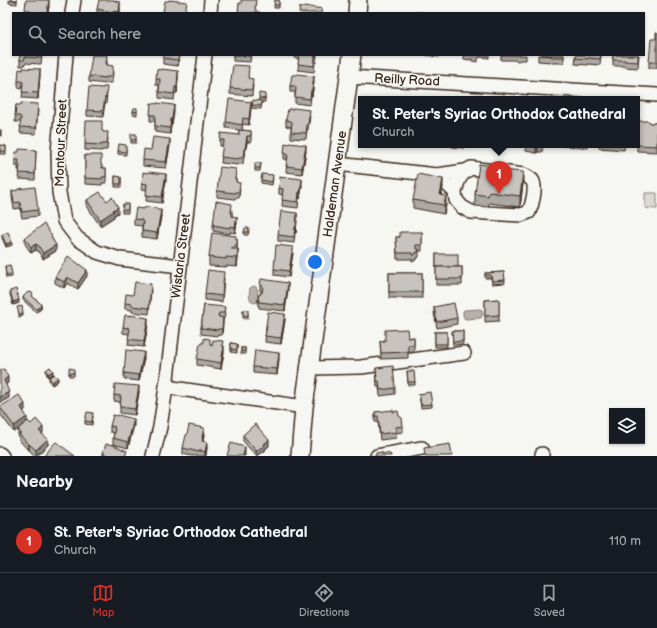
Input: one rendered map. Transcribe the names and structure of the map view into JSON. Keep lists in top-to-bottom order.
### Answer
{
  "streets": {
    "main road": ["Haldeman Avenue"],
    "street": ["Reilly Road", "Montour Street", "Wistaria Street"]
  },
  "crossings": [
    ["Reilly Road", "Haldeman Avenue"],
    ["Montour Street", "Wistaria Street"]
  ],
  "page": {
    "search": "Search here",
    "popup": ["St. Peter's Syriac Orthodox Cathedral", "Church"],
    "pins": "1",
    "heading": "Nearby",
    "list": [
      {
        "mark": "1",
        "name": "St. Peter's Syriac Orthodox Cathedral",
        "note": "Church",
        "value": "110 m"
      }
    ],
    "nav": ["Map", "Directions", "Saved"]
  }
}
